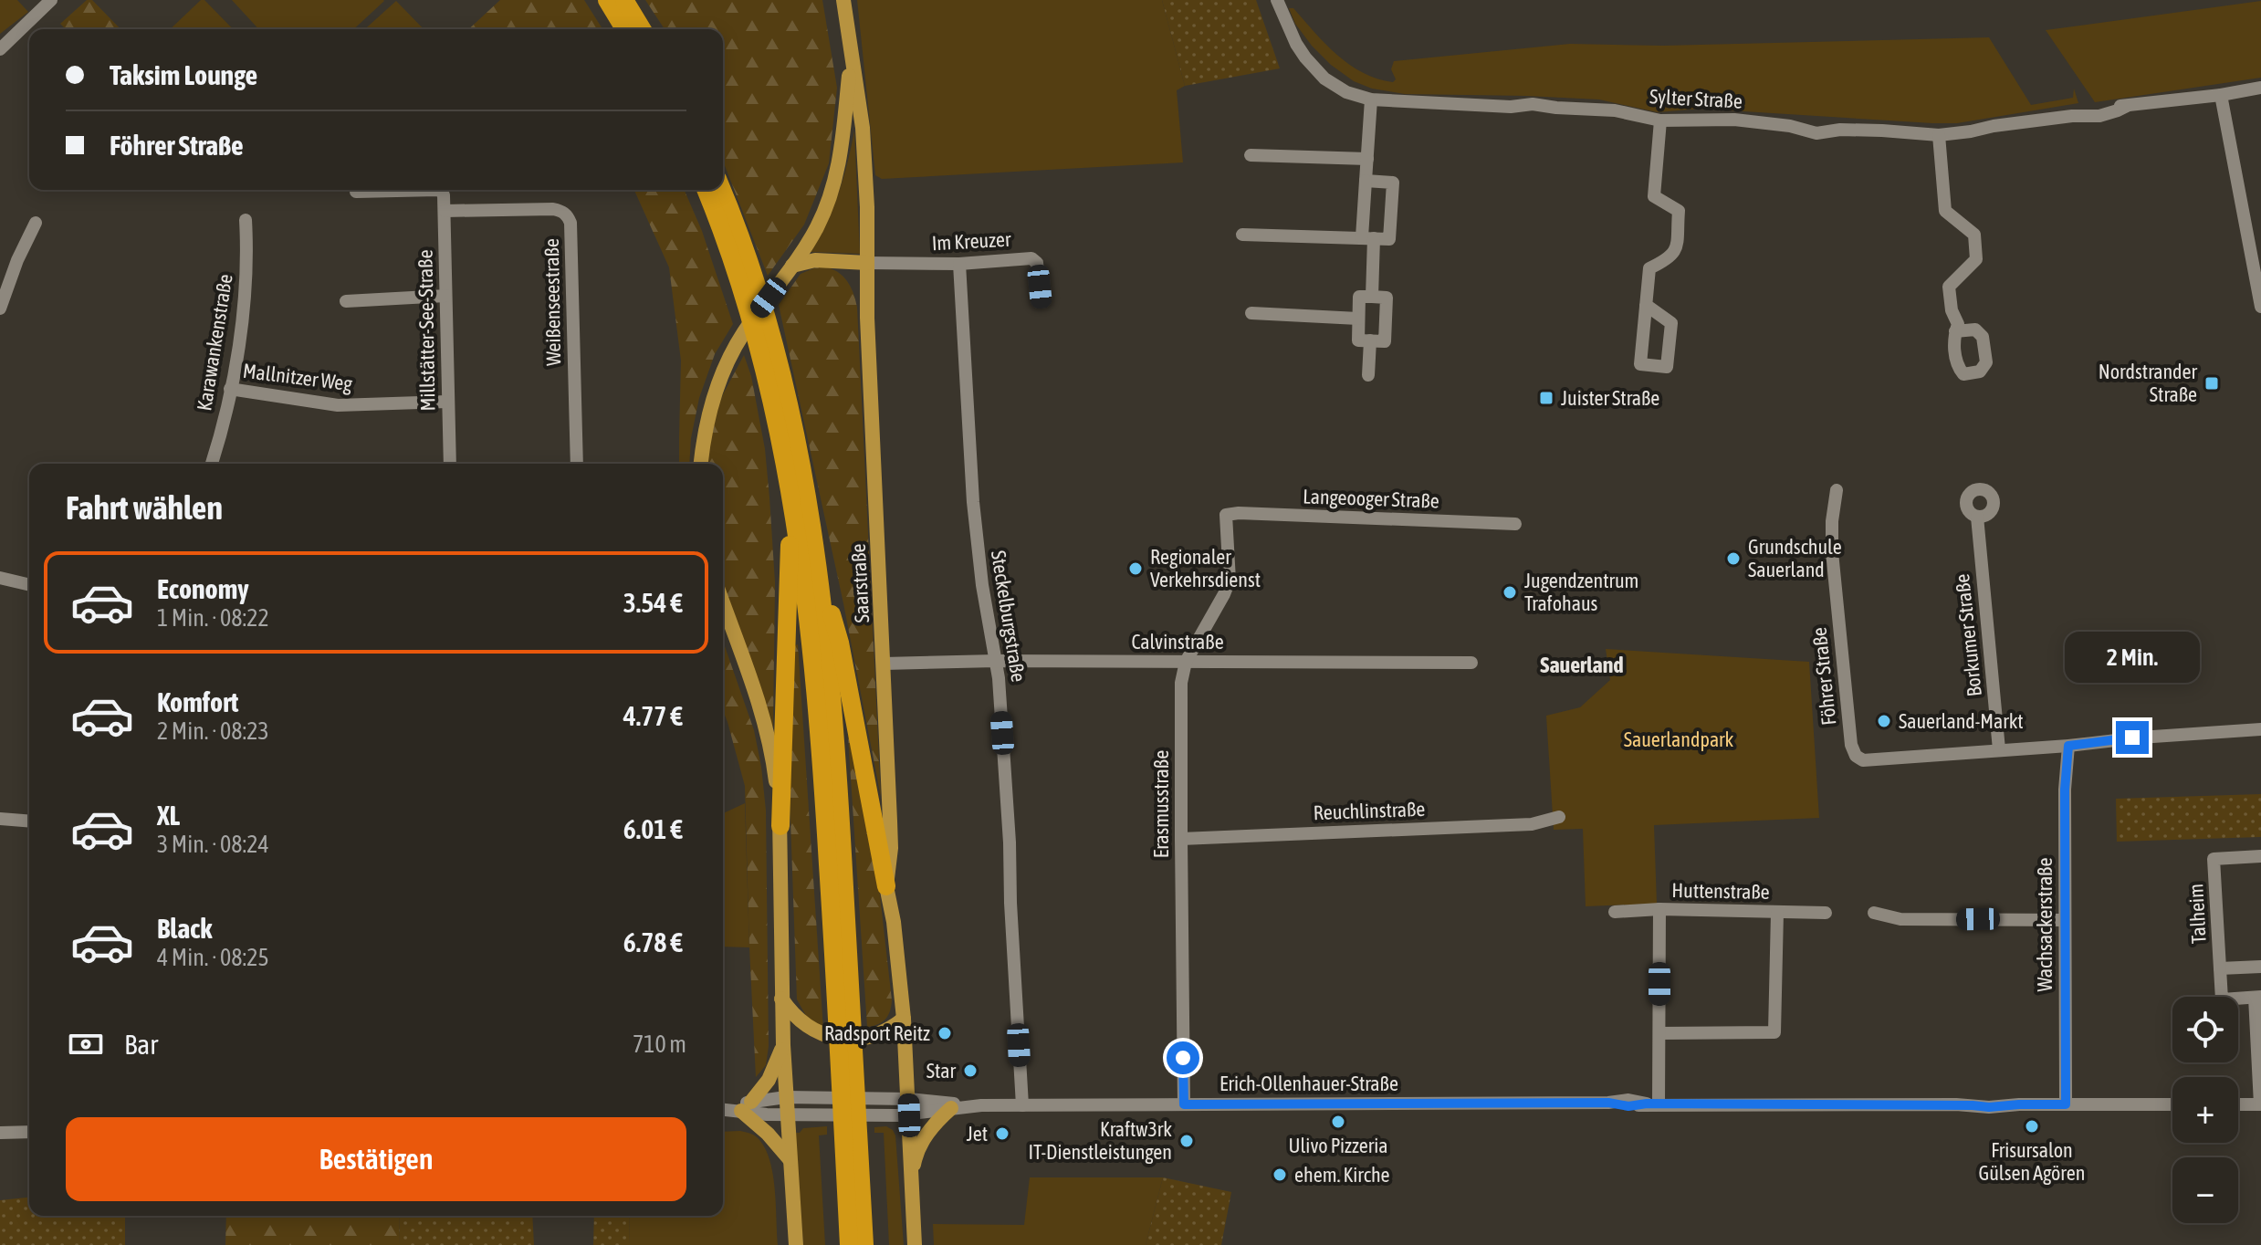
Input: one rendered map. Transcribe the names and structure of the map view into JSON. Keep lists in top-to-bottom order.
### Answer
{
  "streets": {
    "main road": ["Saarstraße"],
    "street": [
      "Sylter Straße",
      "Im Kreuzer",
      "Weißenseestraße",
      "Millstätter-See-Straße",
      "Karawankenstraße",
      "Mallnitzer Weg",
      "Langeooger Straße",
      "Steckelburgstraße",
      "Borkumer Straße",
      "Calvinstraße",
      "Föhrer Straße",
      "Erasmusstraße",
      "Reuchlinstraße",
      "Huttenstraße",
      "Talheim",
      "Wachsackerstraße",
      "Erich-Ollenhauer-Straße"
    ]
  },
  "crossings": [
    ["Im Kreuzer", "Saarstraße"],
    ["Im Kreuzer", "Steckelburgstraße"],
    ["Weißenseestraße", "Millstätter-See-Straße"],
    ["Millstätter-See-Straße", "Mallnitzer Weg"],
    ["Karawankenstraße", "Mallnitzer Weg"],
    ["Langeooger Straße", "Erasmusstraße"],
    ["Saarstraße", "Calvinstraße"],
    ["Saarstraße", "Erich-Ollenhauer-Straße"],
    ["Steckelburgstraße", "Calvinstraße"],
    ["Steckelburgstraße", "Erich-Ollenhauer-Straße"],
    ["Borkumer Straße", "Föhrer Straße"],
    ["Calvinstraße", "Erasmusstraße"],
    ["Föhrer Straße", "Wachsackerstraße"],
    ["Erasmusstraße", "Reuchlinstraße"],
    ["Erasmusstraße", "Erich-Ollenhauer-Straße"],
    ["Wachsackerstraße", "Erich-Ollenhauer-Straße"]
  ],
  "districts": ["Sauerland"],
  "parks": ["Sauerlandpark"],
  "places": {
    "transit": ["Nordstrander Straße", "Juister Straße"],
    "other": [
      "Grundschule Sauerland",
      "Regionaler Verkehrsdienst",
      "Jugendzentrum Trafohaus",
      "Sauerland-Markt",
      "Radsport Reitz",
      "Star",
      "Ulivo Pizzeria",
      "Frisursalon Gülsen Agören",
      "Jet",
      "Kraftw3rk IT-Dienstleistungen",
      "ehem. Kirche"
    ]
  },
  "page": {
    "banner": ["Taksim Lounge", "Föhrer Straße"],
    "heading": "Fahrt wählen",
    "list": [
      {
        "name": "Economy",
        "note": "1 Min. · 08:22",
        "value": "3.54 €"
      },
      {
        "name": "Komfort",
        "note": "2 Min. · 08:23",
        "value": "4.77 €"
      },
      {
        "name": "XL",
        "note": "3 Min. · 08:24",
        "value": "6.01 €"
      },
      {
        "name": "Black",
        "note": "4 Min. · 08:25",
        "value": "6.78 €"
      }
    ],
    "bubble": "2 Min.",
    "map_buttons": ["+", "−"],
    "pay": ["Bar", "710 m"],
    "buttons": "Bestätigen"
  }
}
